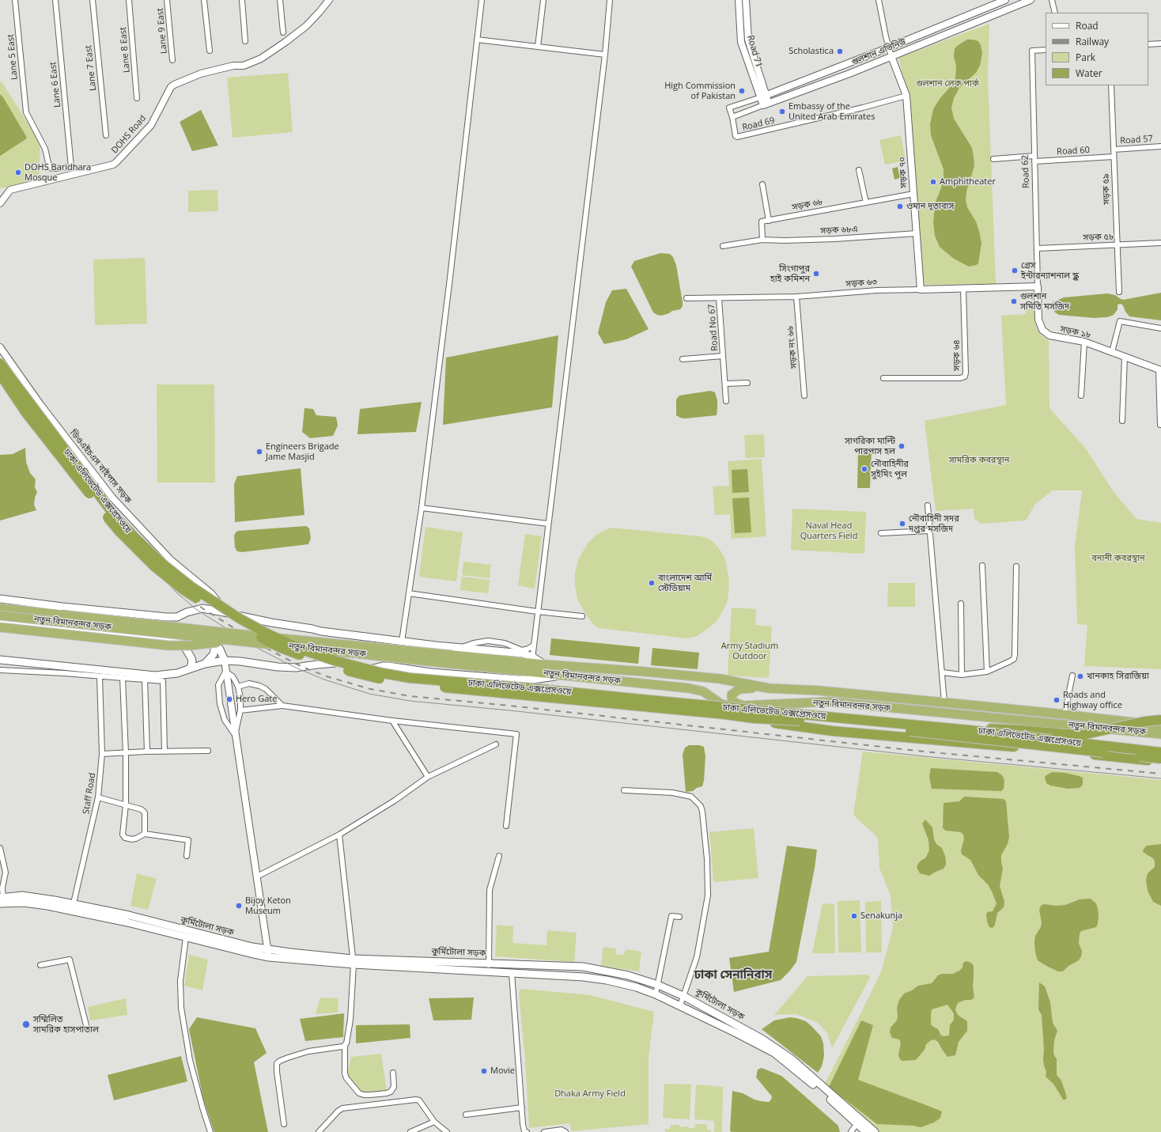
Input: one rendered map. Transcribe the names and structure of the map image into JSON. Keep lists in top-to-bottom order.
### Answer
{
  "streets": {
    "highway": ["ঢাকা এলিভেটেড এক্সপ্রেসওয়ে", "নতুন বিমানবন্দর সড়ক"],
    "main road": ["কুর্মিটোলা সড়ক"],
    "street": [
      "Lane 9 East",
      "Lane 8 East",
      "Road 71",
      "গুলশান এভিনিউ",
      "Lane 5 East",
      "Lane 7 East",
      "Lane 6 East",
      "Road 69",
      "DOHS Road",
      "Road 57",
      "Road 60",
      "Road 62",
      "সড়ক ৭০",
      "সড়ক ৫৯",
      "সড়ক ৬৮",
      "সড়ক ৬৮এ",
      "সড়ক ৫৮",
      "সড়ক ৬৩",
      "Road No 67",
      "সড়ক ১৮",
      "সড়ক নং ৬৬",
      "সড়ক ৬৪",
      "ডিওএইচএস বাইপাস সড়ক",
      "Staff Road"
    ]
  },
  "crossings": [
    ["Road 71", "গুলশান এভিনিউ"],
    ["Road 71", "Road 69"],
    ["গুলশান এভিনিউ", "Road 69"],
    ["গুলশান এভিনিউ", "সড়ক ৭০"],
    ["Lane 5 East", "Lane 6 East"],
    ["Road 69", "সড়ক ৭০"],
    ["Road 57", "সড়ক ৫৯"],
    ["Road 60", "Road 62"],
    ["Road 60", "সড়ক ৫৯"],
    ["Road 62", "সড়ক ৫৮"],
    ["Road 62", "সড়ক ৬৩"],
    ["Road 62", "সড়ক ১৮"],
    ["সড়ক ৭০", "সড়ক ৬৮"],
    ["সড়ক ৭০", "সড়ক ৬৮এ"],
    ["সড়ক ৭০", "সড়ক ৬৩"],
    ["সড়ক ৫৯", "সড়ক ৫৮"],
    ["সড়ক ৬৩", "Road No 67"],
    ["সড়ক ৬৩", "সড়ক ১৮"],
    ["সড়ক ৬৩", "সড়ক নং ৬৬"],
    ["সড়ক ৬৩", "সড়ক ৬৪"],
    ["Staff Road", "কুর্মিটোলা সড়ক"]
  ],
  "districts": ["ঢাকা সেনানিবাস"],
  "parks": [
    "গুলশান লেক পার্ক",
    "সামরিক কবরস্থান",
    "Naval Head Quarters Field",
    "বনানী কবরস্থান",
    "Army Stadium Outdoor",
    "Dhaka Army Field"
  ],
  "places": [
    "Scholastica",
    "High Commission of Pakistan",
    "Embassy of the United Arab Emirates",
    "DOHS Baridhara Mosque",
    "Amphitheater",
    "ওমান দূতাবাস",
    "গ্রেস ইন্টারন্যাশনাল স্কুল",
    "সিংগাপুর হাই কমিশন",
    "গুলশান সমিতি মসজিদ",
    "সাগরিকা মাল্টি পারপাস হল",
    "Engineers Brigade Jame Masjid",
    "নৌবাহিনীর সুইমিং পুল",
    "নৌবাহিনী সদর দপ্তর মসজিদ",
    "বাংলাদেশ আর্মি স্টেডিয়াম",
    "খানকাহ সিরাজিয়া",
    "Hero Gate",
    "Roads and Highway office",
    "Bijoy Keton Museum",
    "Senakunja",
    "সম্মিলিত সামরিক হাসপাতাল",
    "Movie"
  ],
  "legend": [
    "Road",
    "Railway",
    "Park",
    "Water"
  ]
}
